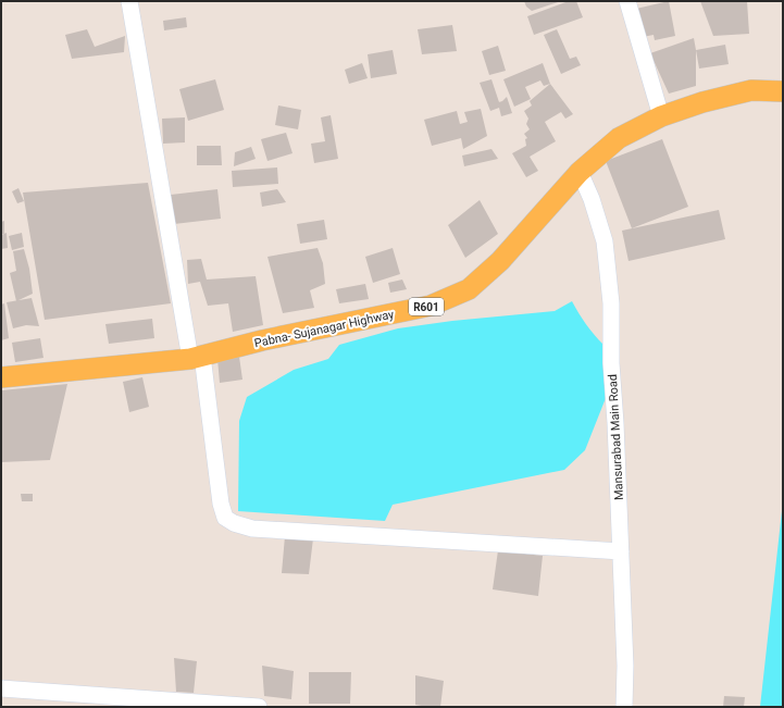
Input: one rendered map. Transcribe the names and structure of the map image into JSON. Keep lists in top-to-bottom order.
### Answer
{
  "streets": {
    "main road": ["R601", "Pabna- Sujanagar Highway"],
    "street": ["Mansurabad Main Road"]
  },
  "crossings": [
    ["Pabna- Sujanagar Highway", "Mansurabad Main Road"]
  ]
}
